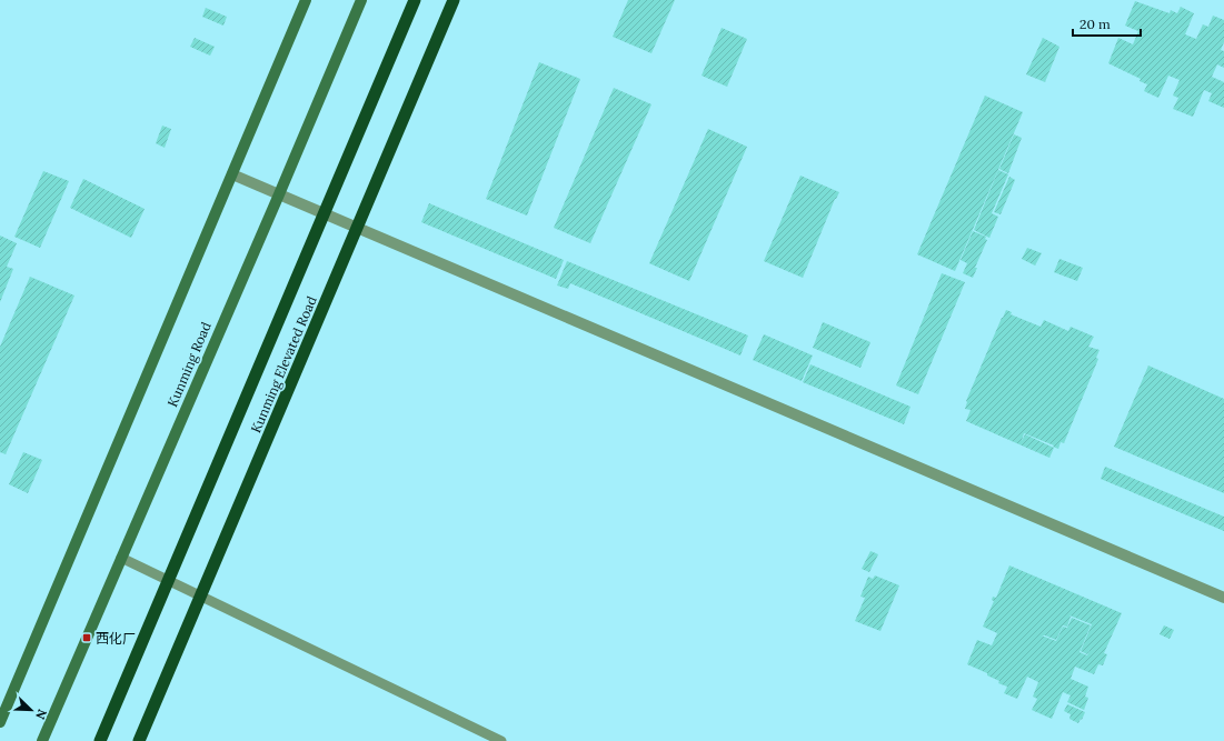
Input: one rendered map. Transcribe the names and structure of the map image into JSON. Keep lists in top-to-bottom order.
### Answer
{
  "streets": {
    "highway": ["Kunming Elevated Road"],
    "main road": ["Kunming Road"]
  },
  "places": {
    "transit": ["西化厂"]
  },
  "scale_bar": "20 m",
  "north": "bottom right"
}
